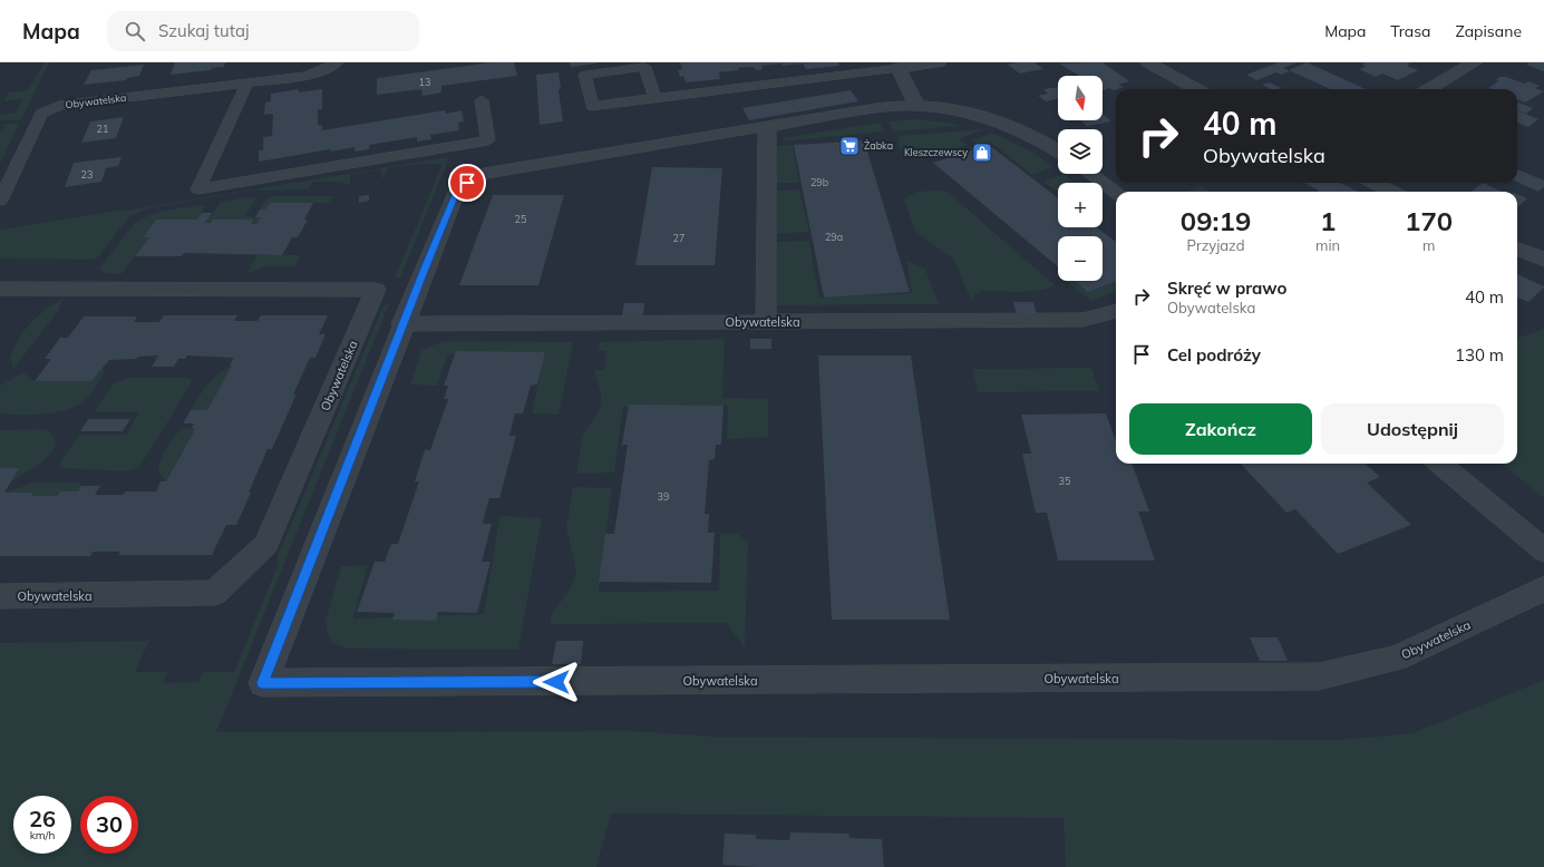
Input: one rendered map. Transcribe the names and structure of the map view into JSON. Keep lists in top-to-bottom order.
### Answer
{
  "streets": {
    "street": ["Obywatelska"]
  },
  "places": {
    "supermarket": ["Żabka"],
    "shop": ["Kleszczewscy"]
  },
  "house_numbers": [
    "13",
    "21",
    "23",
    "29b",
    "25",
    "29a",
    "27",
    "35",
    "39"
  ],
  "north": "bottom",
  "page": {
    "header": "Mapa",
    "search": "Szukaj tutaj",
    "nav": ["Mapa", "Trasa", "Zapisane"],
    "map_buttons": ["+", "−"],
    "turn": ["40 m", "Obywatelska"],
    "eta": [
      "09:19",
      "Przyjazd",
      "1",
      "min",
      "170",
      "m"
    ],
    "list": [
      {
        "name": "Skręć w prawo",
        "note": "Obywatelska",
        "value": "40 m"
      },
      {
        "name": "Cel podróży",
        "value": "130 m"
      }
    ],
    "buttons": ["Zakończ", "Udostępnij"],
    "speed": "26 km/h",
    "limit": "30"
  }
}
